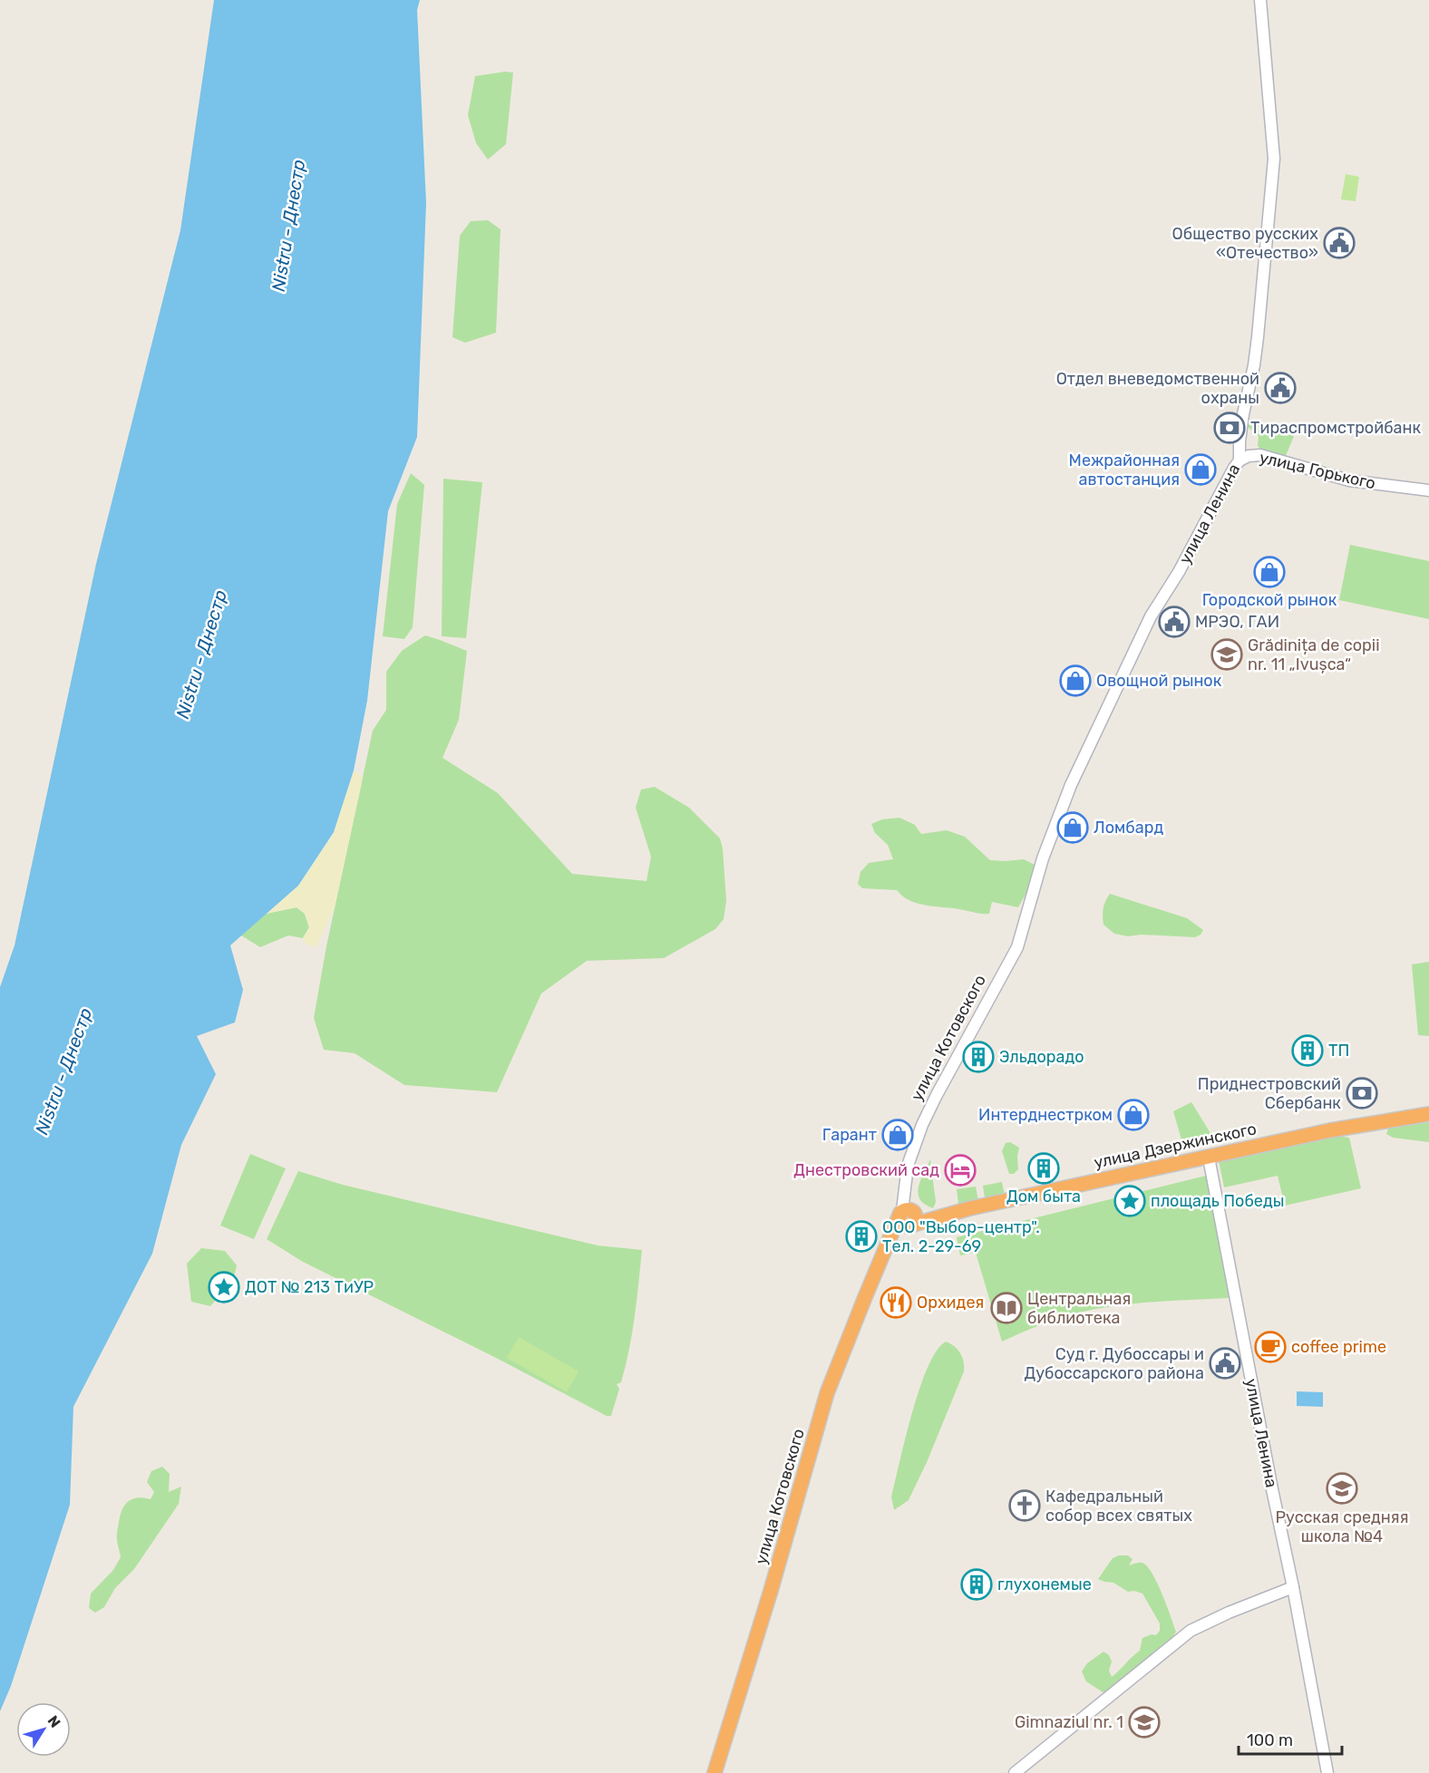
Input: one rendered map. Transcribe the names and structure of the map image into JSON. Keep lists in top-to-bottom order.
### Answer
{
  "streets": {
    "highway": ["улица Котовского", "улица Дзержинского"],
    "street": ["улица Горького", "улица Ленина"]
  },
  "crossings": [
    ["улица Горького", "улица Ленина"],
    ["улица Ленина", "улица Котовского"],
    ["улица Ленина", "улица Дзержинского"],
    ["улица Котовского", "улица Дзержинского"]
  ],
  "water": ["Nistru - Днестр"],
  "places": {
    "public building": [
      "Общество русских «Отечество»",
      "Отдел вневедомственной охраны",
      "МРЭО, ГАИ",
      "Суд г. Дубоссары и Дубоссарского района"
    ],
    "bank": ["Тираспромстройбанк", "Приднестровский Сбербанк"],
    "shop": [
      "Межрайонная автостанция",
      "Городской рынок",
      "Овощной рынок",
      "Ломбард",
      "Интерднестрком",
      "Гарант"
    ],
    "school or university": ["Grădinița de copii nr. 11 „Ivușca“", "Русская средняя школа №4", "Gimnaziul nr. 1"],
    "building": [
      "ТП",
      "Эльдорадо",
      "Дом быта",
      "ООО \"Выбор-центр\". Тел. 2-29-69",
      "глухонемые"
    ],
    "hotel": ["Днестровский сад"],
    "place": ["площадь Победы", "ДОТ № 213 ТиУР"],
    "restaurant": ["Орхидея"],
    "library": ["Центральная библиотека"],
    "cafe": ["coffee prime"],
    "church": ["Кафедральный собор всех святых"]
  },
  "scale_bar": "100 m",
  "north": "top right"
}
